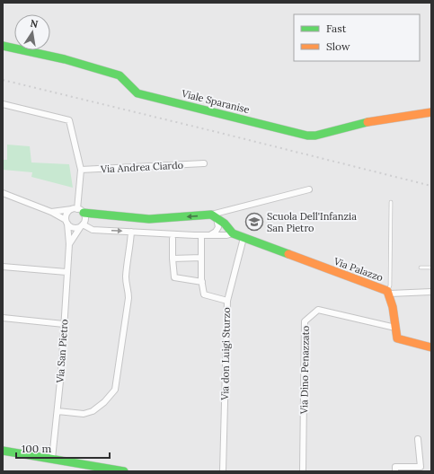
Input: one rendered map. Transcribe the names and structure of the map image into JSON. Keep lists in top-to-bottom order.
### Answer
{
  "streets": {
    "street": [
      "Viale Sparanise",
      "Via Andrea Ciardo",
      "Via Palazzo",
      "Via San Pietro",
      "Via don Luigi Sturzo",
      "Via Dino Penazzato"
    ]
  },
  "crossings": [
    ["Via Palazzo", "Via don Luigi Sturzo"],
    ["Via Palazzo", "Via Dino Penazzato"]
  ],
  "places": {
    "school or university": ["Scuola Dell'Infanzia San Pietro"]
  },
  "legend": ["Fast", "Slow"],
  "scale_bar": "100 m",
  "north": "top"
}
